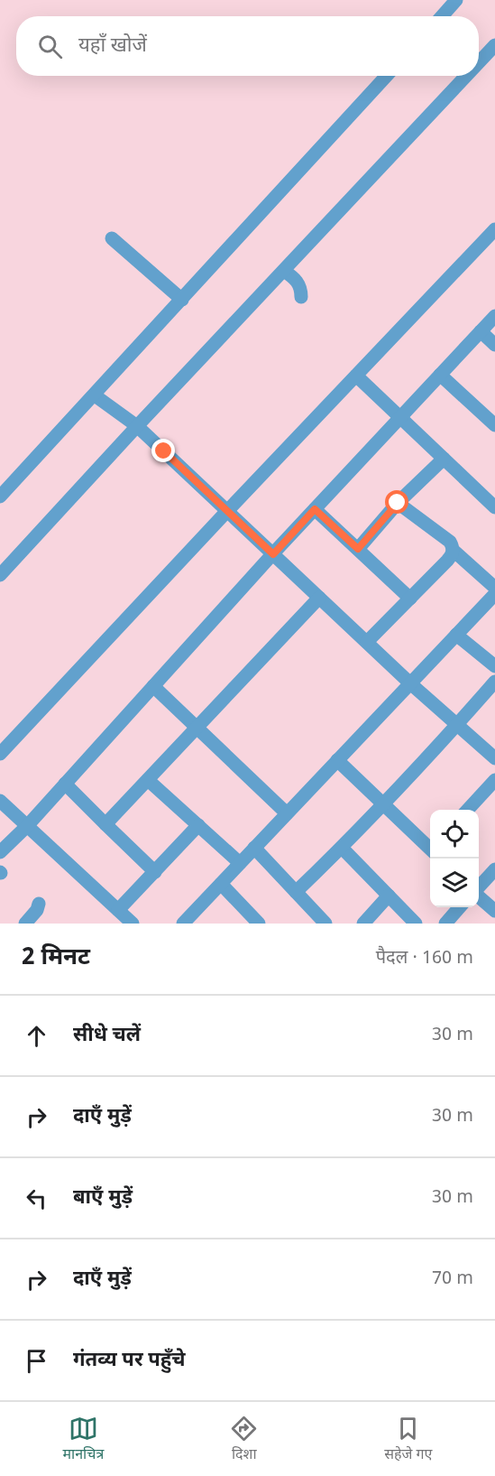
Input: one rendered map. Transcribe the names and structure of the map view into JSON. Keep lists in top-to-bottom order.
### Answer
{
  "page": {
    "search": "यहाँ खोजें",
    "heading": ["2 मिनट", "पैदल · 160 m"],
    "list": [
      ["सीधे चलें", "30 m"],
      ["दाएँ मुड़ें", "30 m"],
      ["बाएँ मुड़ें", "30 m"],
      ["दाएँ मुड़ें", "70 m"],
      "गंतव्य पर पहुँचे"
    ],
    "nav": ["मानचित्र", "दिशा", "सहेजे गए"]
  }
}
